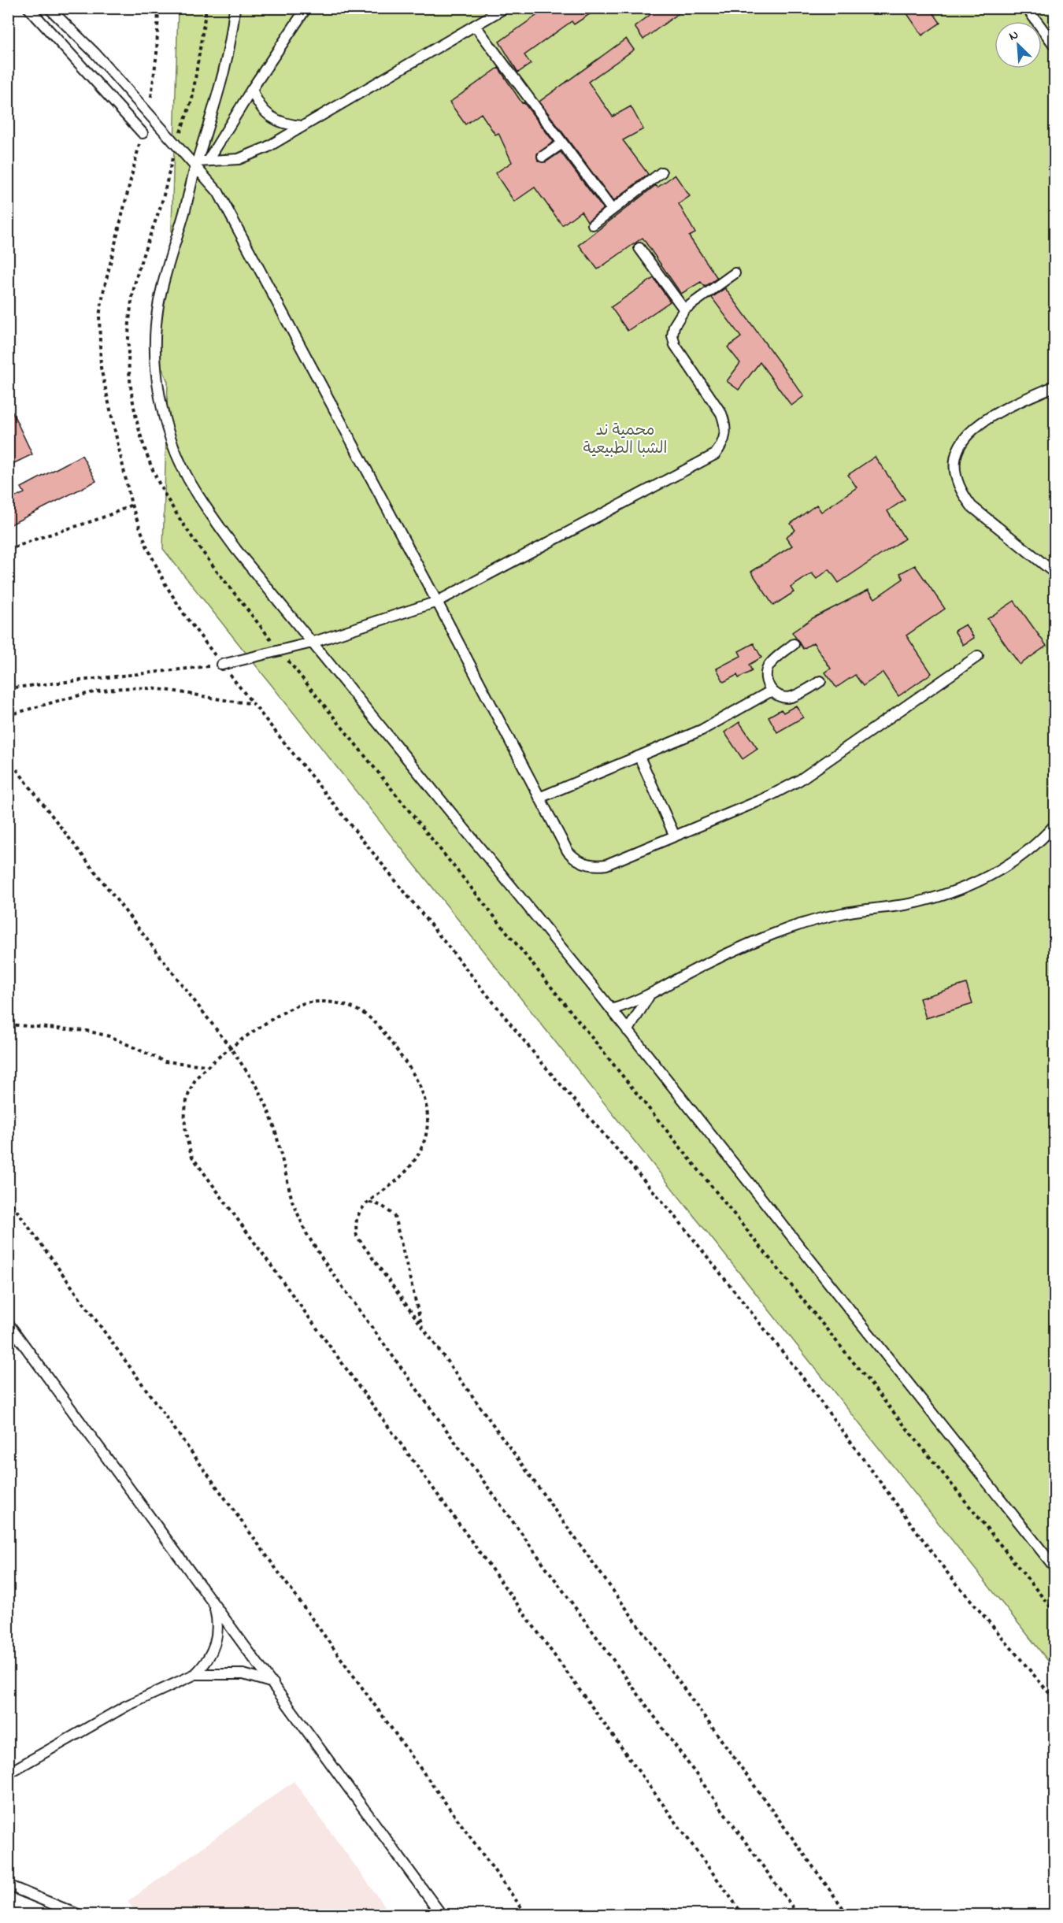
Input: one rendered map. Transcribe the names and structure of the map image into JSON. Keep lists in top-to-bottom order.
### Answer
{
  "parks": ["محمية ند الشبا الطبيعية"],
  "north": "top left"
}
